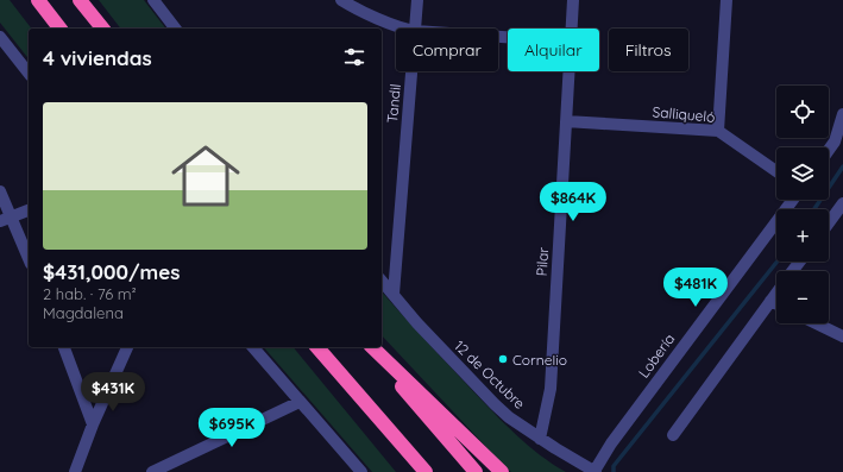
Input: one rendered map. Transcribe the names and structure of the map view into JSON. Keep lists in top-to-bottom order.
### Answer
{
  "streets": {
    "street": [
      "Tandil",
      "Salliqueló",
      "Pilar",
      "Lobería",
      "12 de Octubre"
    ]
  },
  "crossings": [
    ["Tandil", "12 de Octubre"],
    ["Salliqueló", "Pilar"],
    ["Pilar", "12 de Octubre"],
    ["Lobería", "12 de Octubre"]
  ],
  "places": ["Cornelio"],
  "page": {
    "chip": ["Comprar", "Alquilar", "Filtros"],
    "heading": "4 viviendas",
    "map_buttons": ["+", "−"],
    "list": [
      {
        "name": "$431,000/mes",
        "note": "2 hab. · 76 m² · Magdalena"
      }
    ],
    "price": [
      "$864K",
      "$481K",
      "$431K",
      "$695K"
    ]
  }
}
